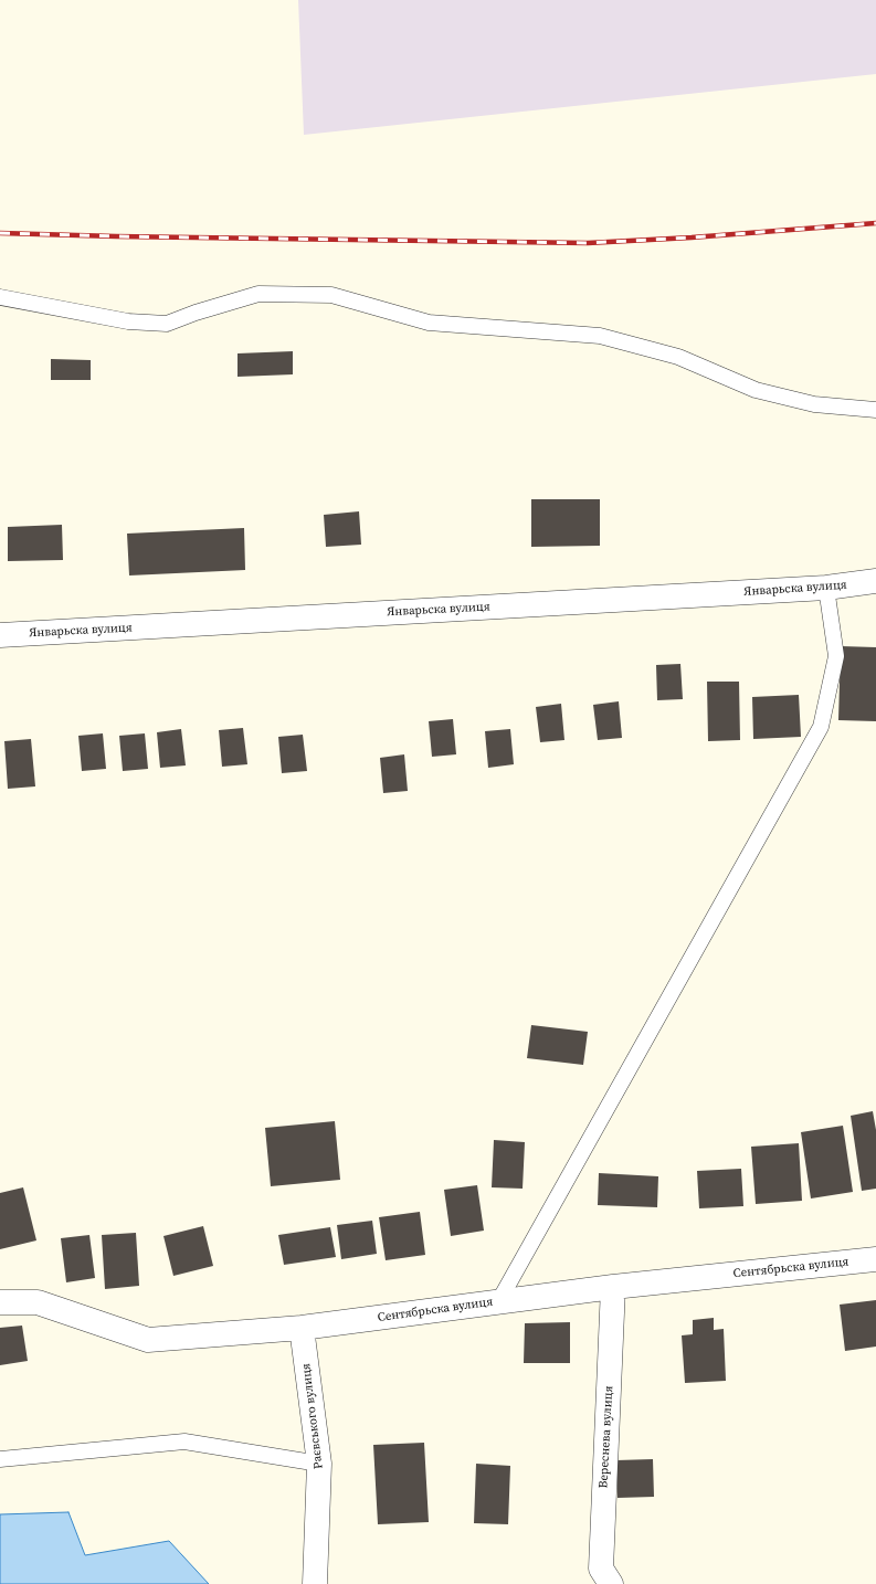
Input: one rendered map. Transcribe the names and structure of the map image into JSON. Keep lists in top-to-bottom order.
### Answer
{
  "streets": {
    "street": [
      "Январьска вулиця",
      "Сентябрьска вулиця",
      "Раєвського вулиця",
      "Вереснева вулиця"
    ]
  },
  "crossings": [
    ["Сентябрьска вулиця", "Раєвського вулиця"],
    ["Сентябрьска вулиця", "Вереснева вулиця"]
  ]
}
